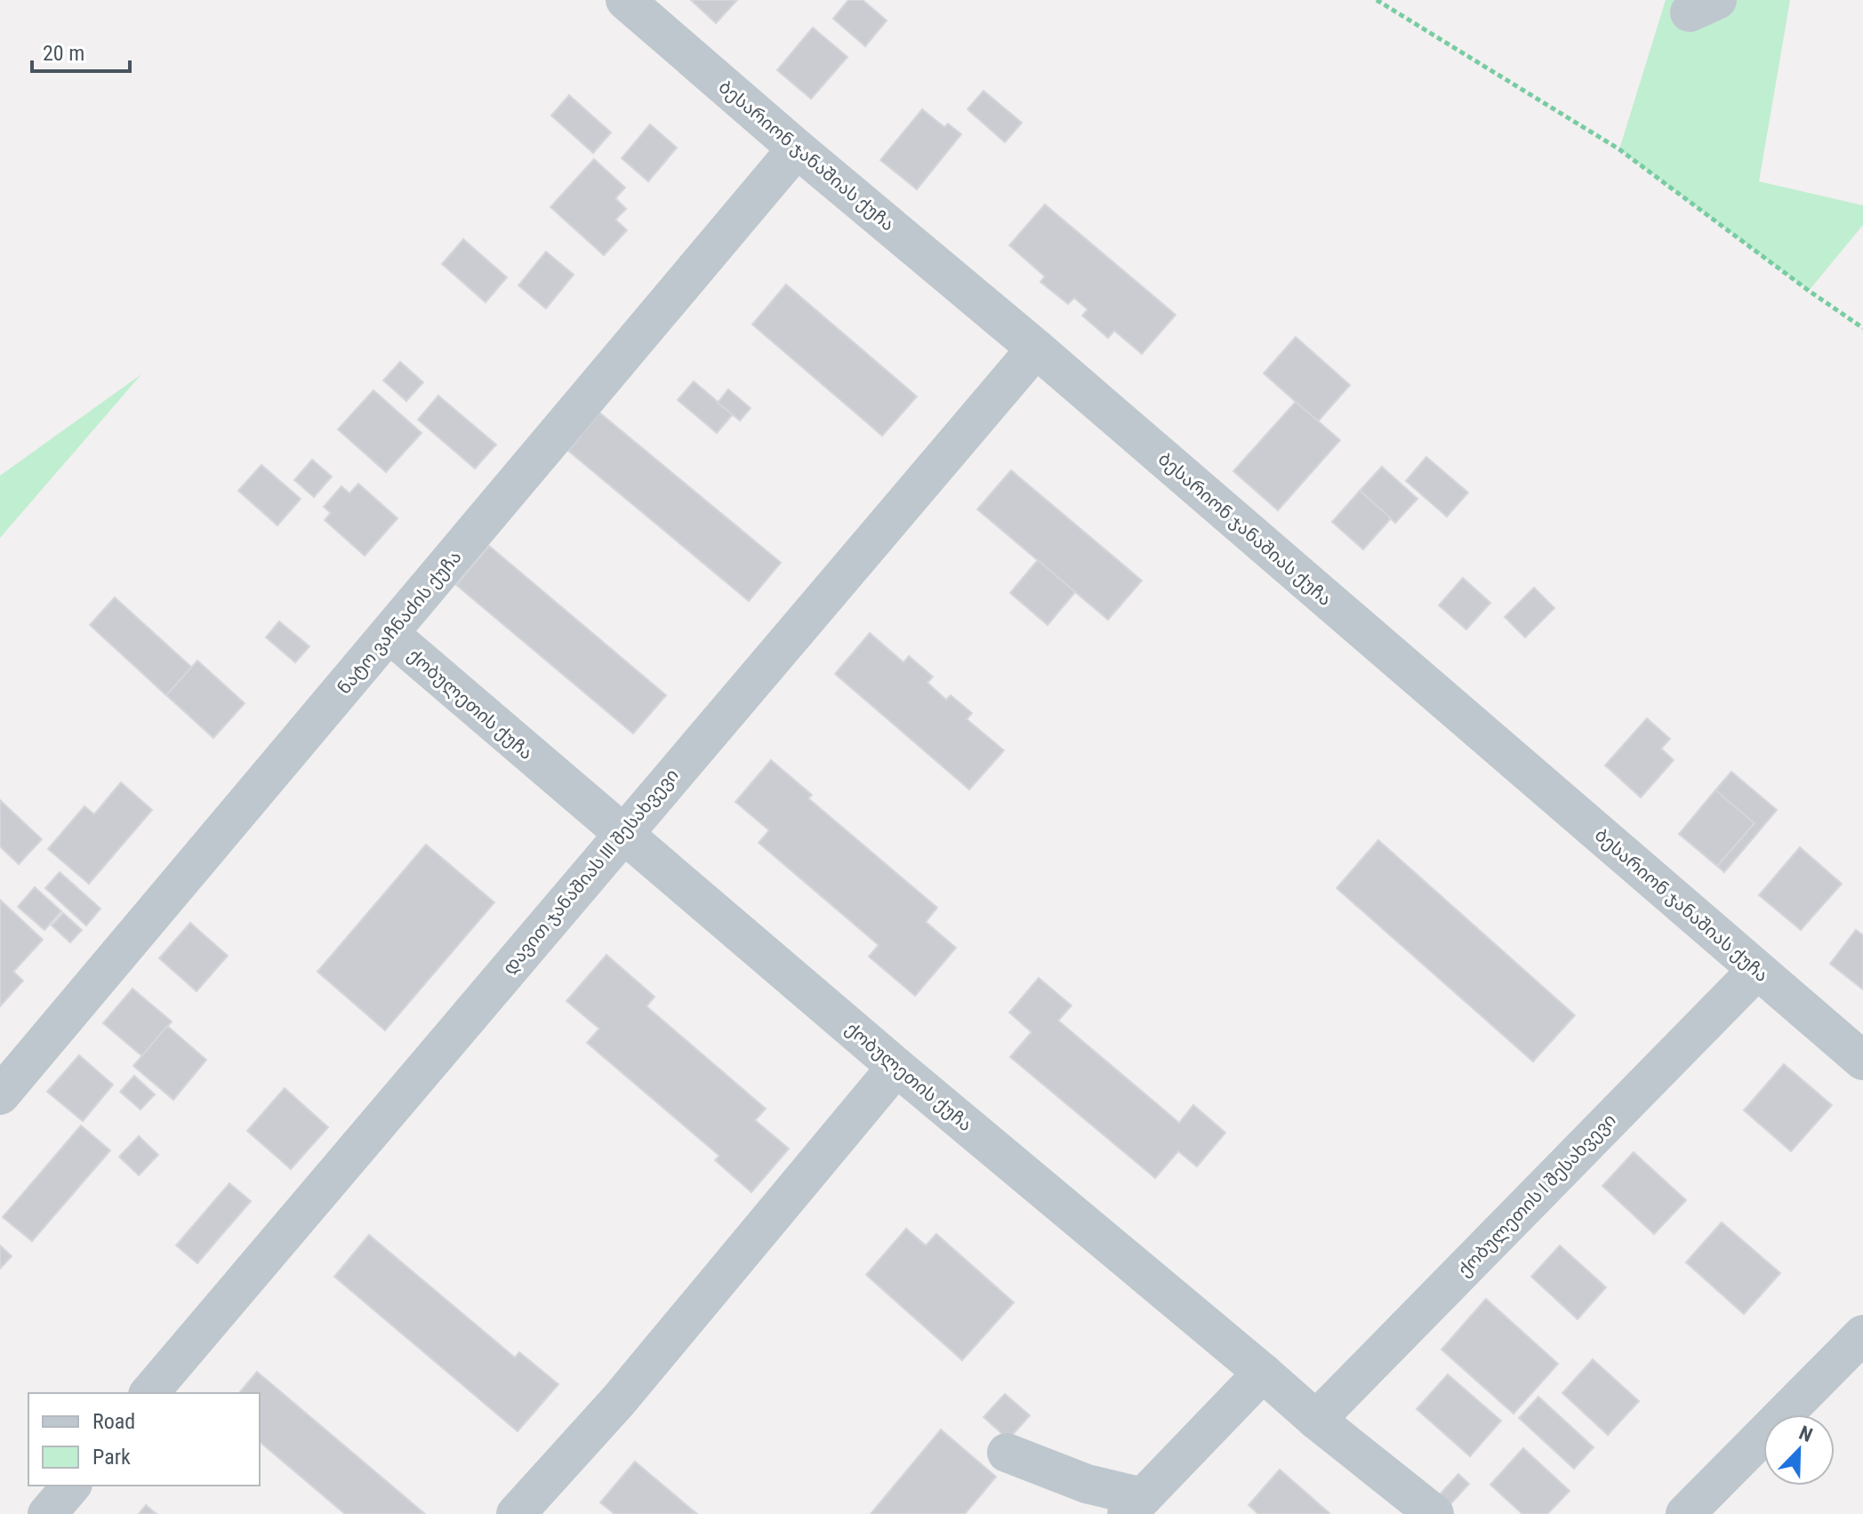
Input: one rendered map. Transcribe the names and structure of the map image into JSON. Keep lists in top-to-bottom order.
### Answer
{
  "streets": {
    "street": [
      "ბესარიონ ჯანაშიას ქუჩა",
      "ნატო ვაჩნაძის ქუჩა",
      "ქობულეთის ქუჩა",
      "დავით ჯანაშიას III შესახვევი",
      "ქობულეთის I შესახვევი"
    ]
  },
  "crossings": [
    ["ბესარიონ ჯანაშიას ქუჩა", "ნატო ვაჩნაძის ქუჩა"],
    ["ბესარიონ ჯანაშიას ქუჩა", "დავით ჯანაშიას III შესახვევი"],
    ["ბესარიონ ჯანაშიას ქუჩა", "ქობულეთის I შესახვევი"],
    ["ნატო ვაჩნაძის ქუჩა", "ქობულეთის ქუჩა"],
    ["ქობულეთის ქუჩა", "დავით ჯანაშიას III შესახვევი"],
    ["ქობულეთის ქუჩა", "ქობულეთის I შესახვევი"]
  ],
  "legend": ["Road", "Park"],
  "scale_bar": "20 m",
  "north": "top right"
}
